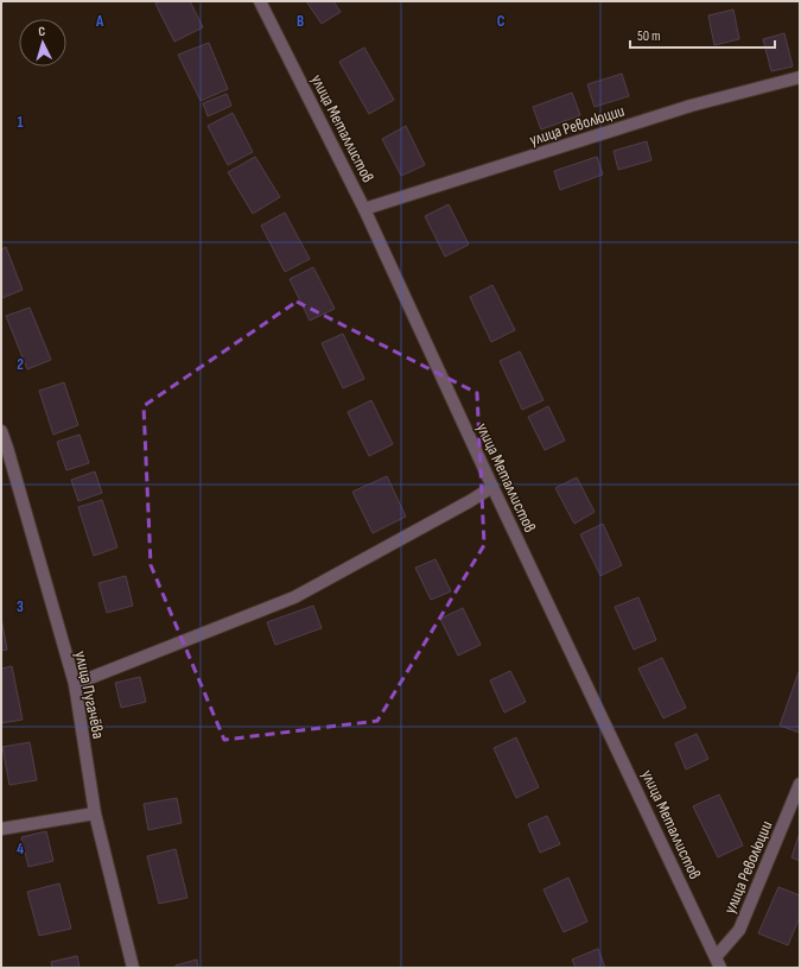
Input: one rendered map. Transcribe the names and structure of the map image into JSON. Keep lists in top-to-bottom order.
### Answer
{
  "streets": {
    "street": ["улица Революции", "улица Металлистов", "улица Пугачёва"]
  },
  "crossings": [
    ["улица Революции", "улица Металлистов"]
  ],
  "scale_bar": "50 m",
  "north": "top",
  "grid": {
    "columns": ["A", "B", "C"],
    "rows": [
      "1",
      "2",
      "3",
      "4"
    ]
  }
}
